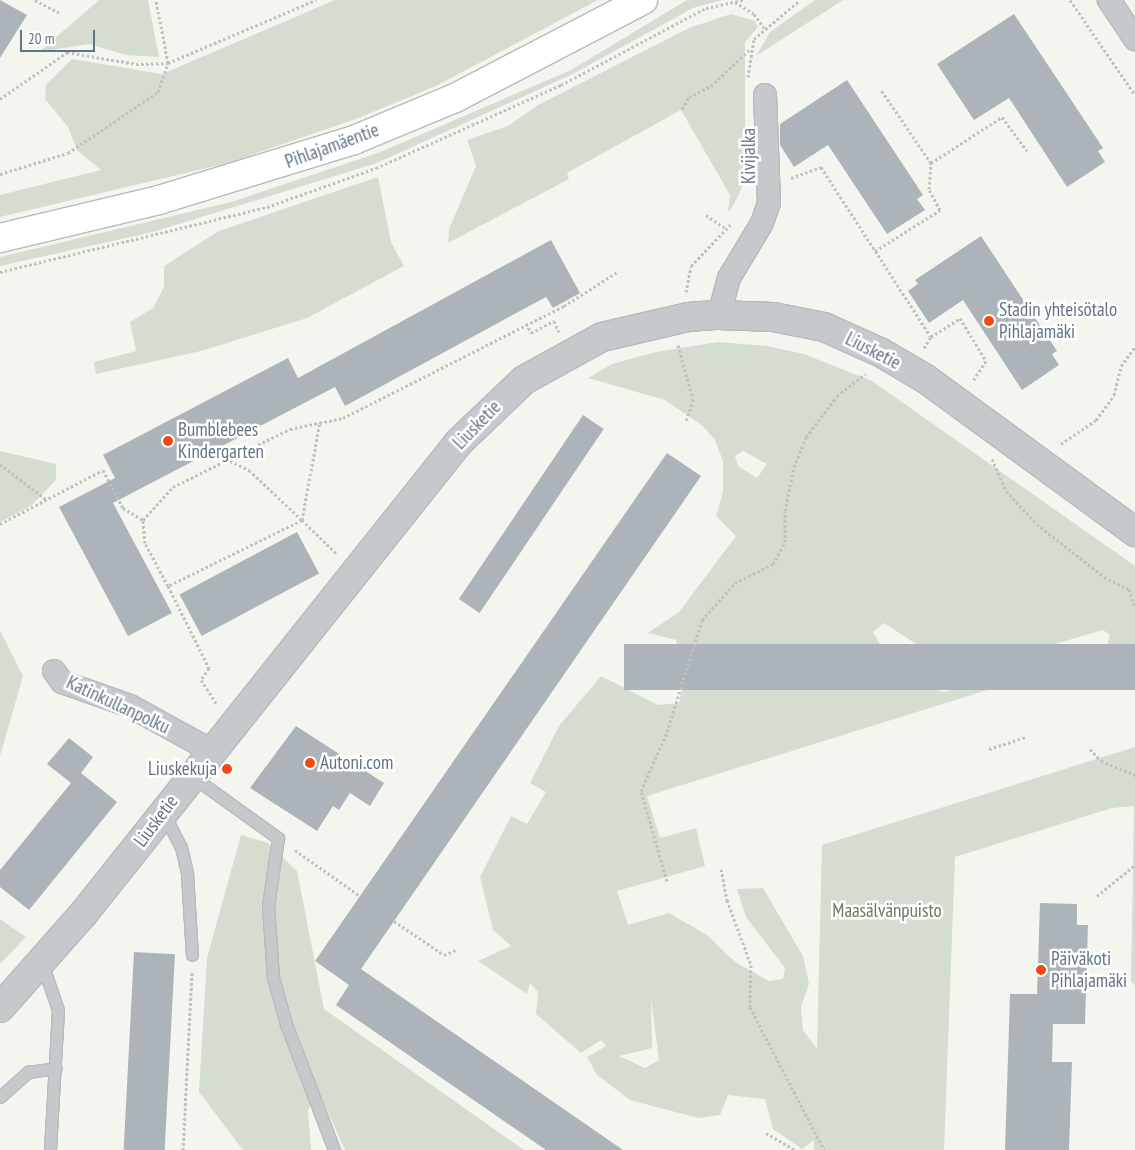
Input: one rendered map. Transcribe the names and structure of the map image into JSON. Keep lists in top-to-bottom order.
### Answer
{
  "streets": {
    "main road": ["Pihlajamäentie"],
    "street": ["Kivijalka", "Liusketie", "Katinkullanpolku"]
  },
  "crossings": [
    ["Kivijalka", "Liusketie"],
    ["Liusketie", "Katinkullanpolku"]
  ],
  "parks": ["Maasälvänpuisto"],
  "places": [
    "Stadin yhteisötalo Pihlajamäki",
    "Bumblebees Kindergarten",
    "Autoni.com",
    "Liuskekuja",
    "Päiväkoti Pihlajamäki"
  ],
  "scale_bar": "20 m"
}
